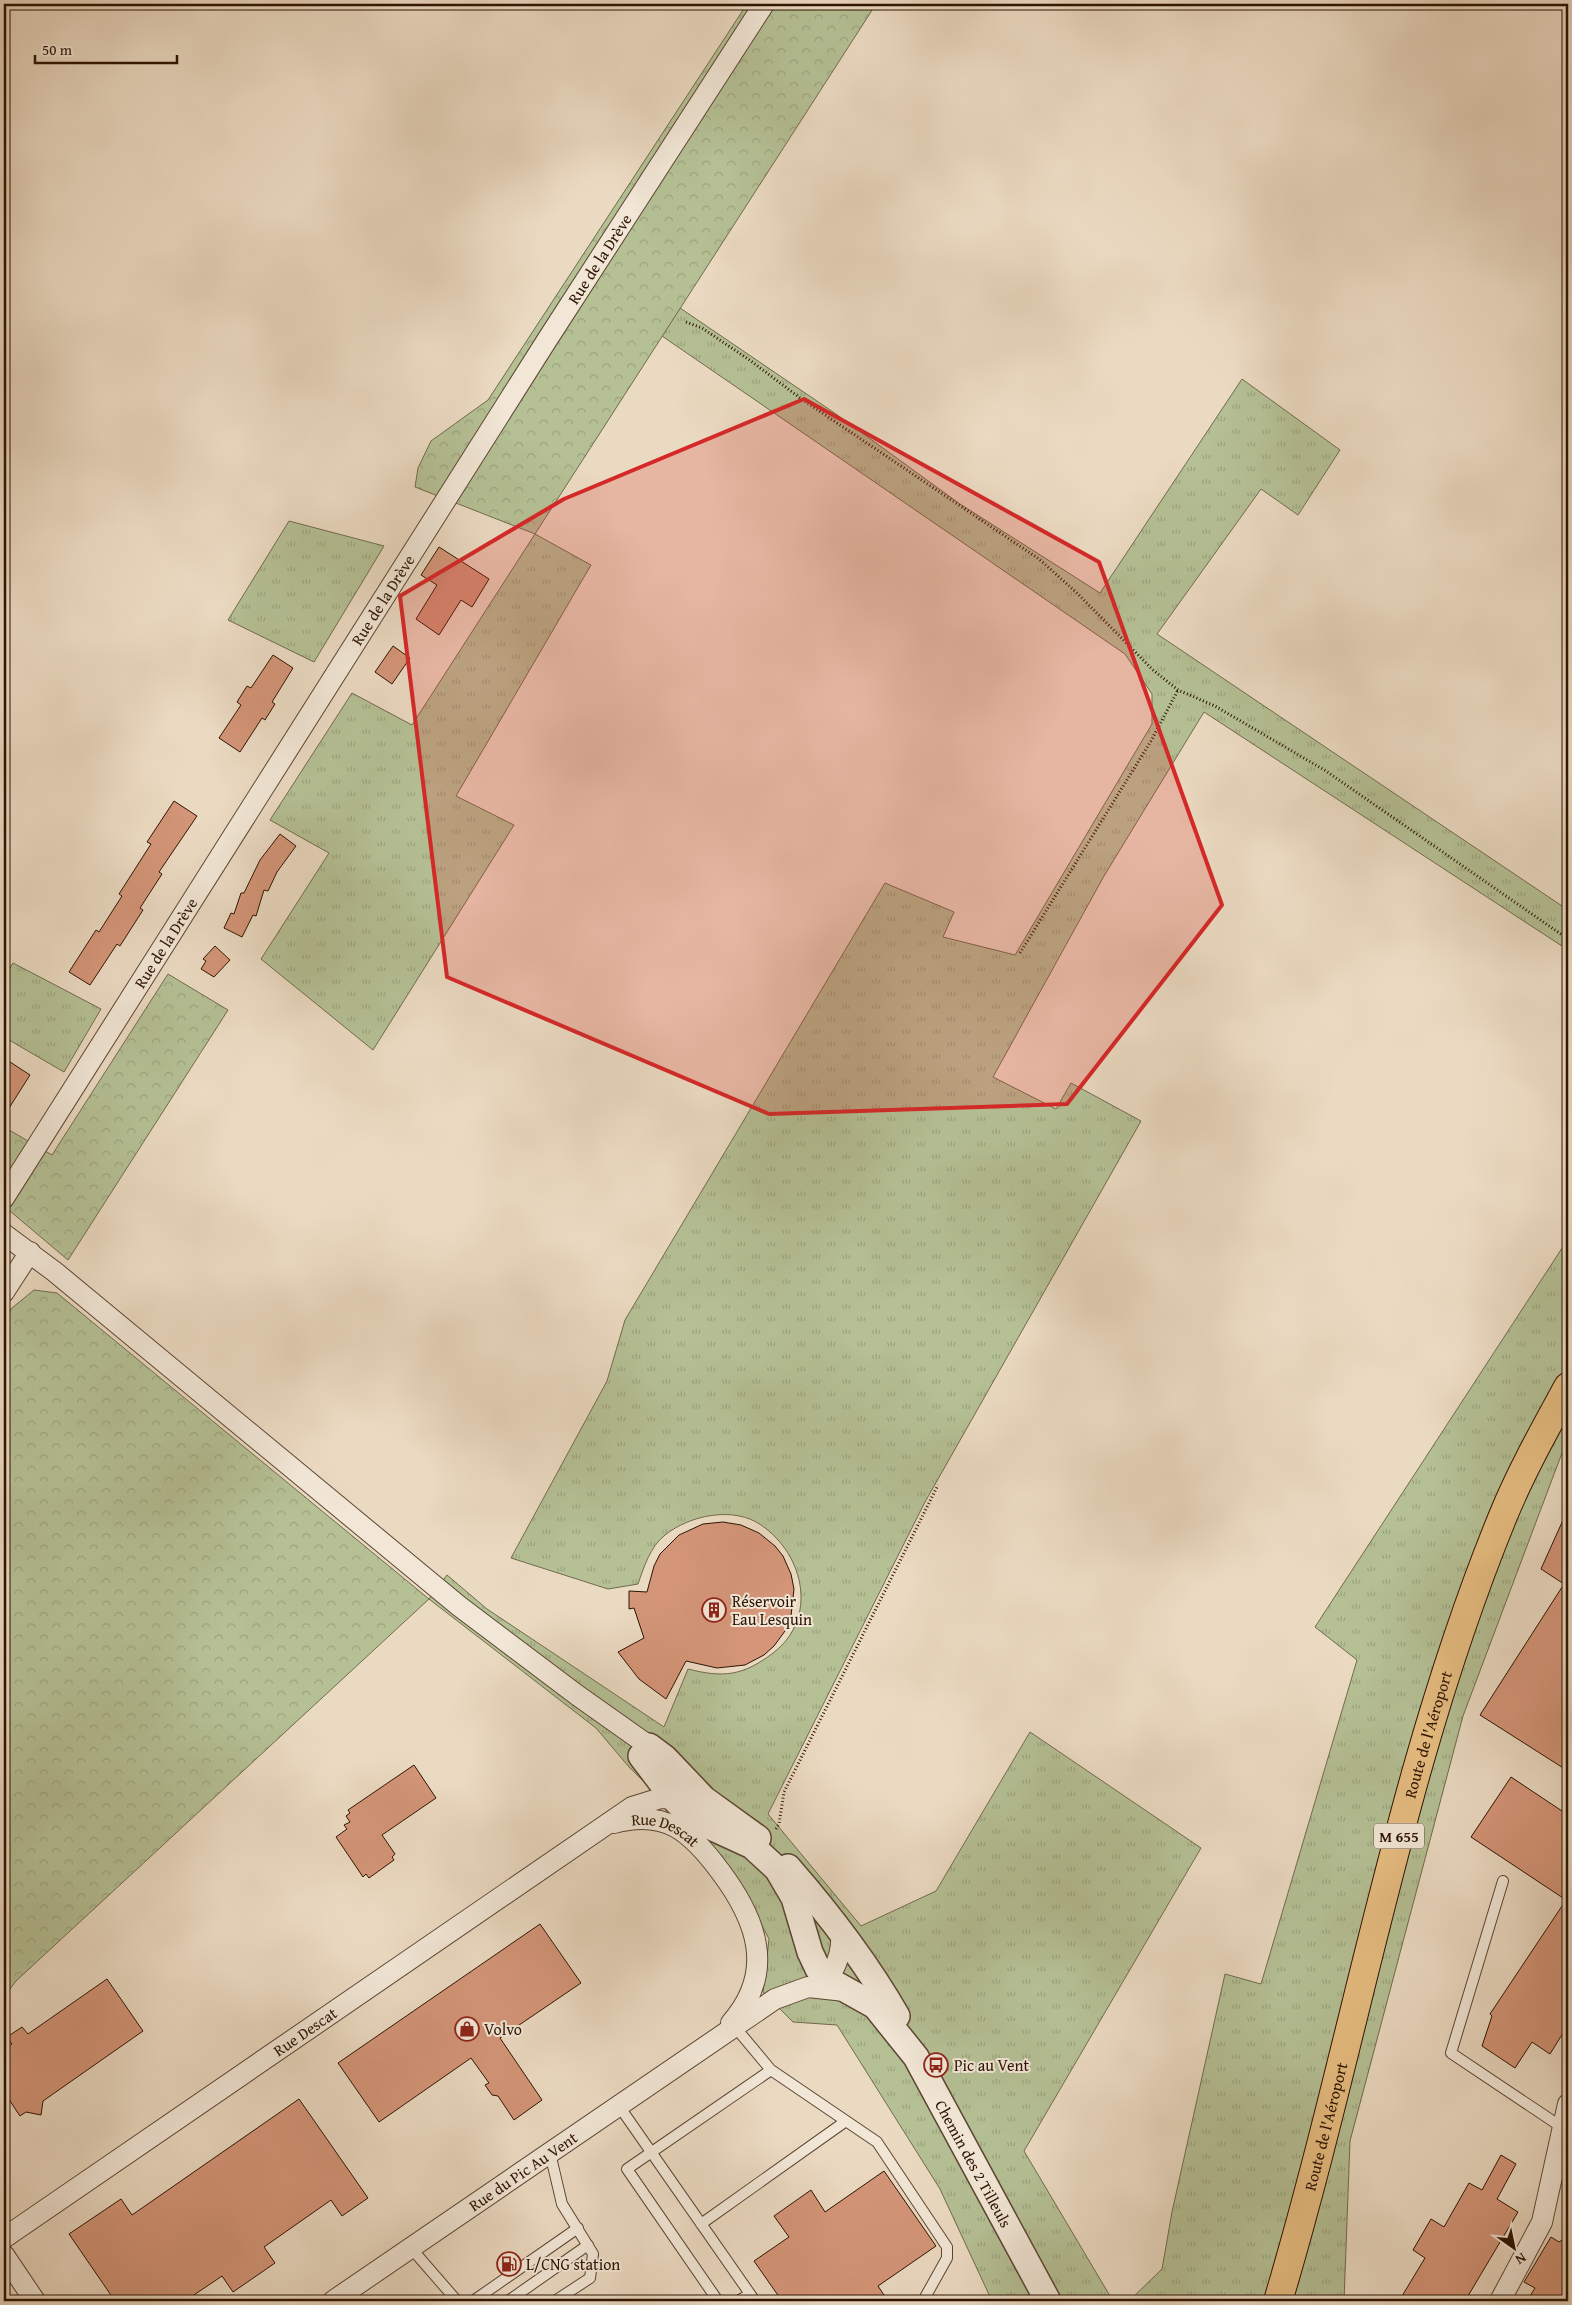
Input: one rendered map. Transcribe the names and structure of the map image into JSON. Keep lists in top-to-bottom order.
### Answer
{
  "streets": {
    "main road": ["Route de l'Aéroport", "M 655"],
    "street": [
      "Rue de la Drève",
      "Rue Descat",
      "Chemin des 2 Tilleuls",
      "Rue du Pic Au Vent"
    ]
  },
  "crossings": [
    ["Rue Descat", "Rue du Pic Au Vent"],
    ["Chemin des 2 Tilleuls", "Rue du Pic Au Vent"]
  ],
  "places": {
    "building": ["Réservoir Eau Lesquin"],
    "shop": ["Volvo"],
    "bus stop": ["Pic au Vent"],
    "fuel station": ["L/CNG station"]
  },
  "scale_bar": "50 m",
  "north": "bottom right"
}
